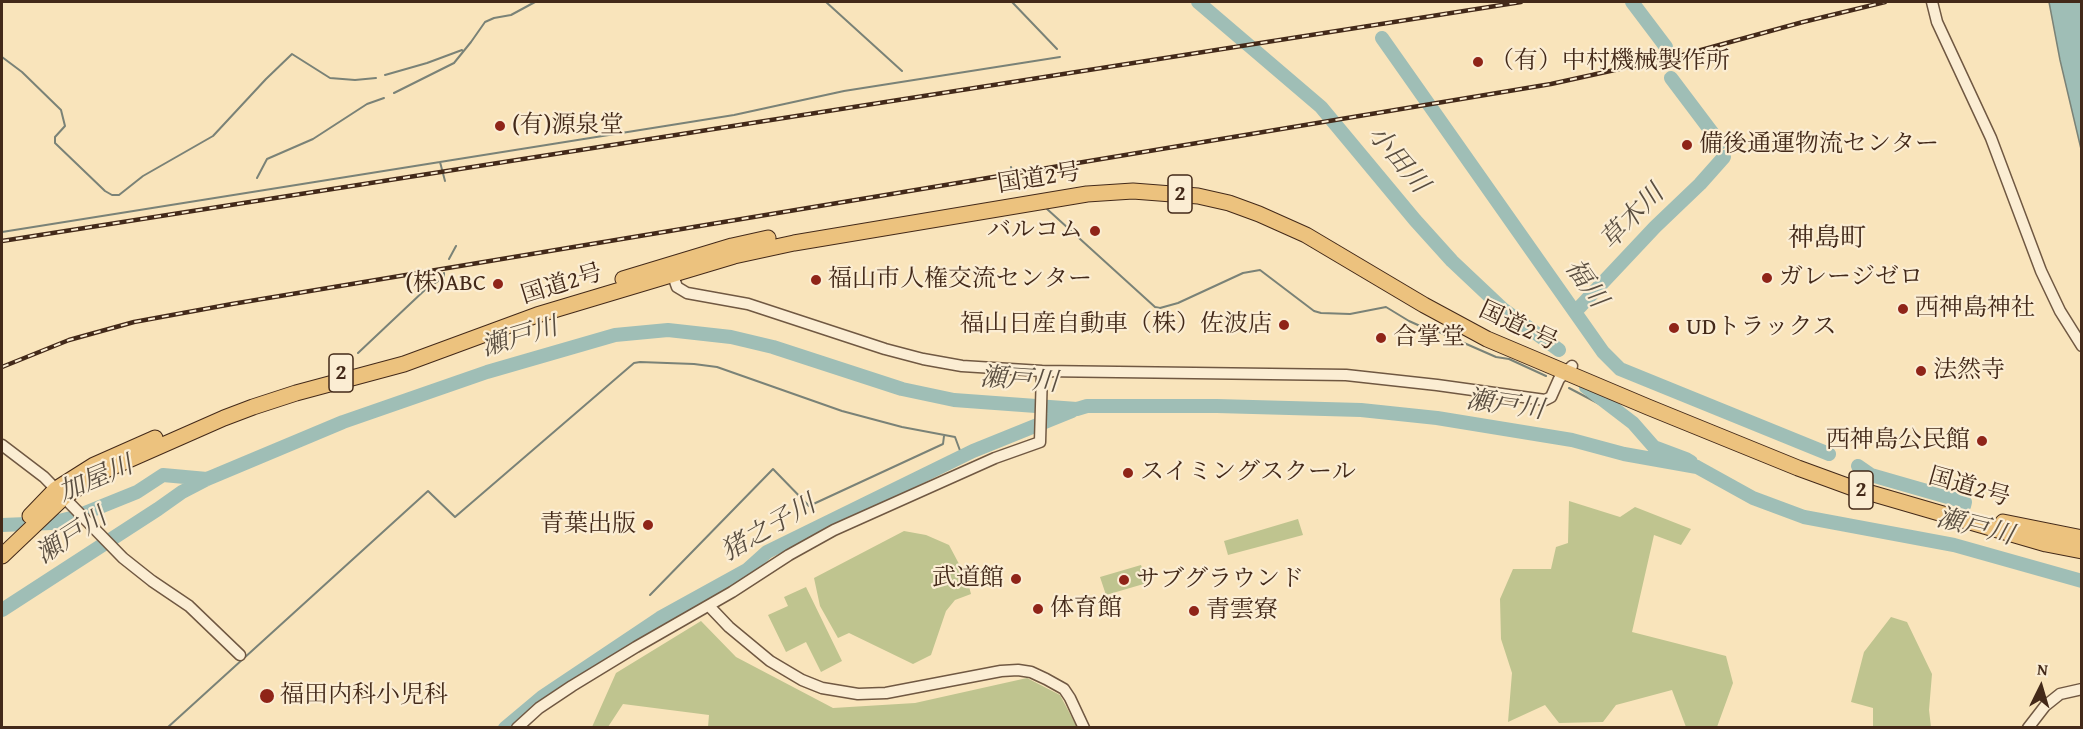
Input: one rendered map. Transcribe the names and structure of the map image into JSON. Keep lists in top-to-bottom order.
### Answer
{
  "streets": {
    "highway": ["国道2号", "2"]
  },
  "districts": ["神島町"],
  "water": [
    "小田川",
    "草木川",
    "福川",
    "瀬戸川",
    "加屋川",
    "猪之子川"
  ],
  "places": [
    "（有）中村機械製作所",
    "(有)源泉堂",
    "備後通運物流センター",
    "バルコム",
    "ガレージゼロ",
    "福山市人権交流センター",
    "(株)ABC",
    "西神島神社",
    "福山日産自動車（株）佐波店",
    "UDトラックス",
    "合掌堂",
    "法然寺",
    "西神島公民館",
    "スイミングスクール",
    "青葉出版",
    "武道館",
    "サブグラウンド",
    "体育館",
    "青雲寮",
    "福田内科小児科"
  ],
  "north": "top"
}
